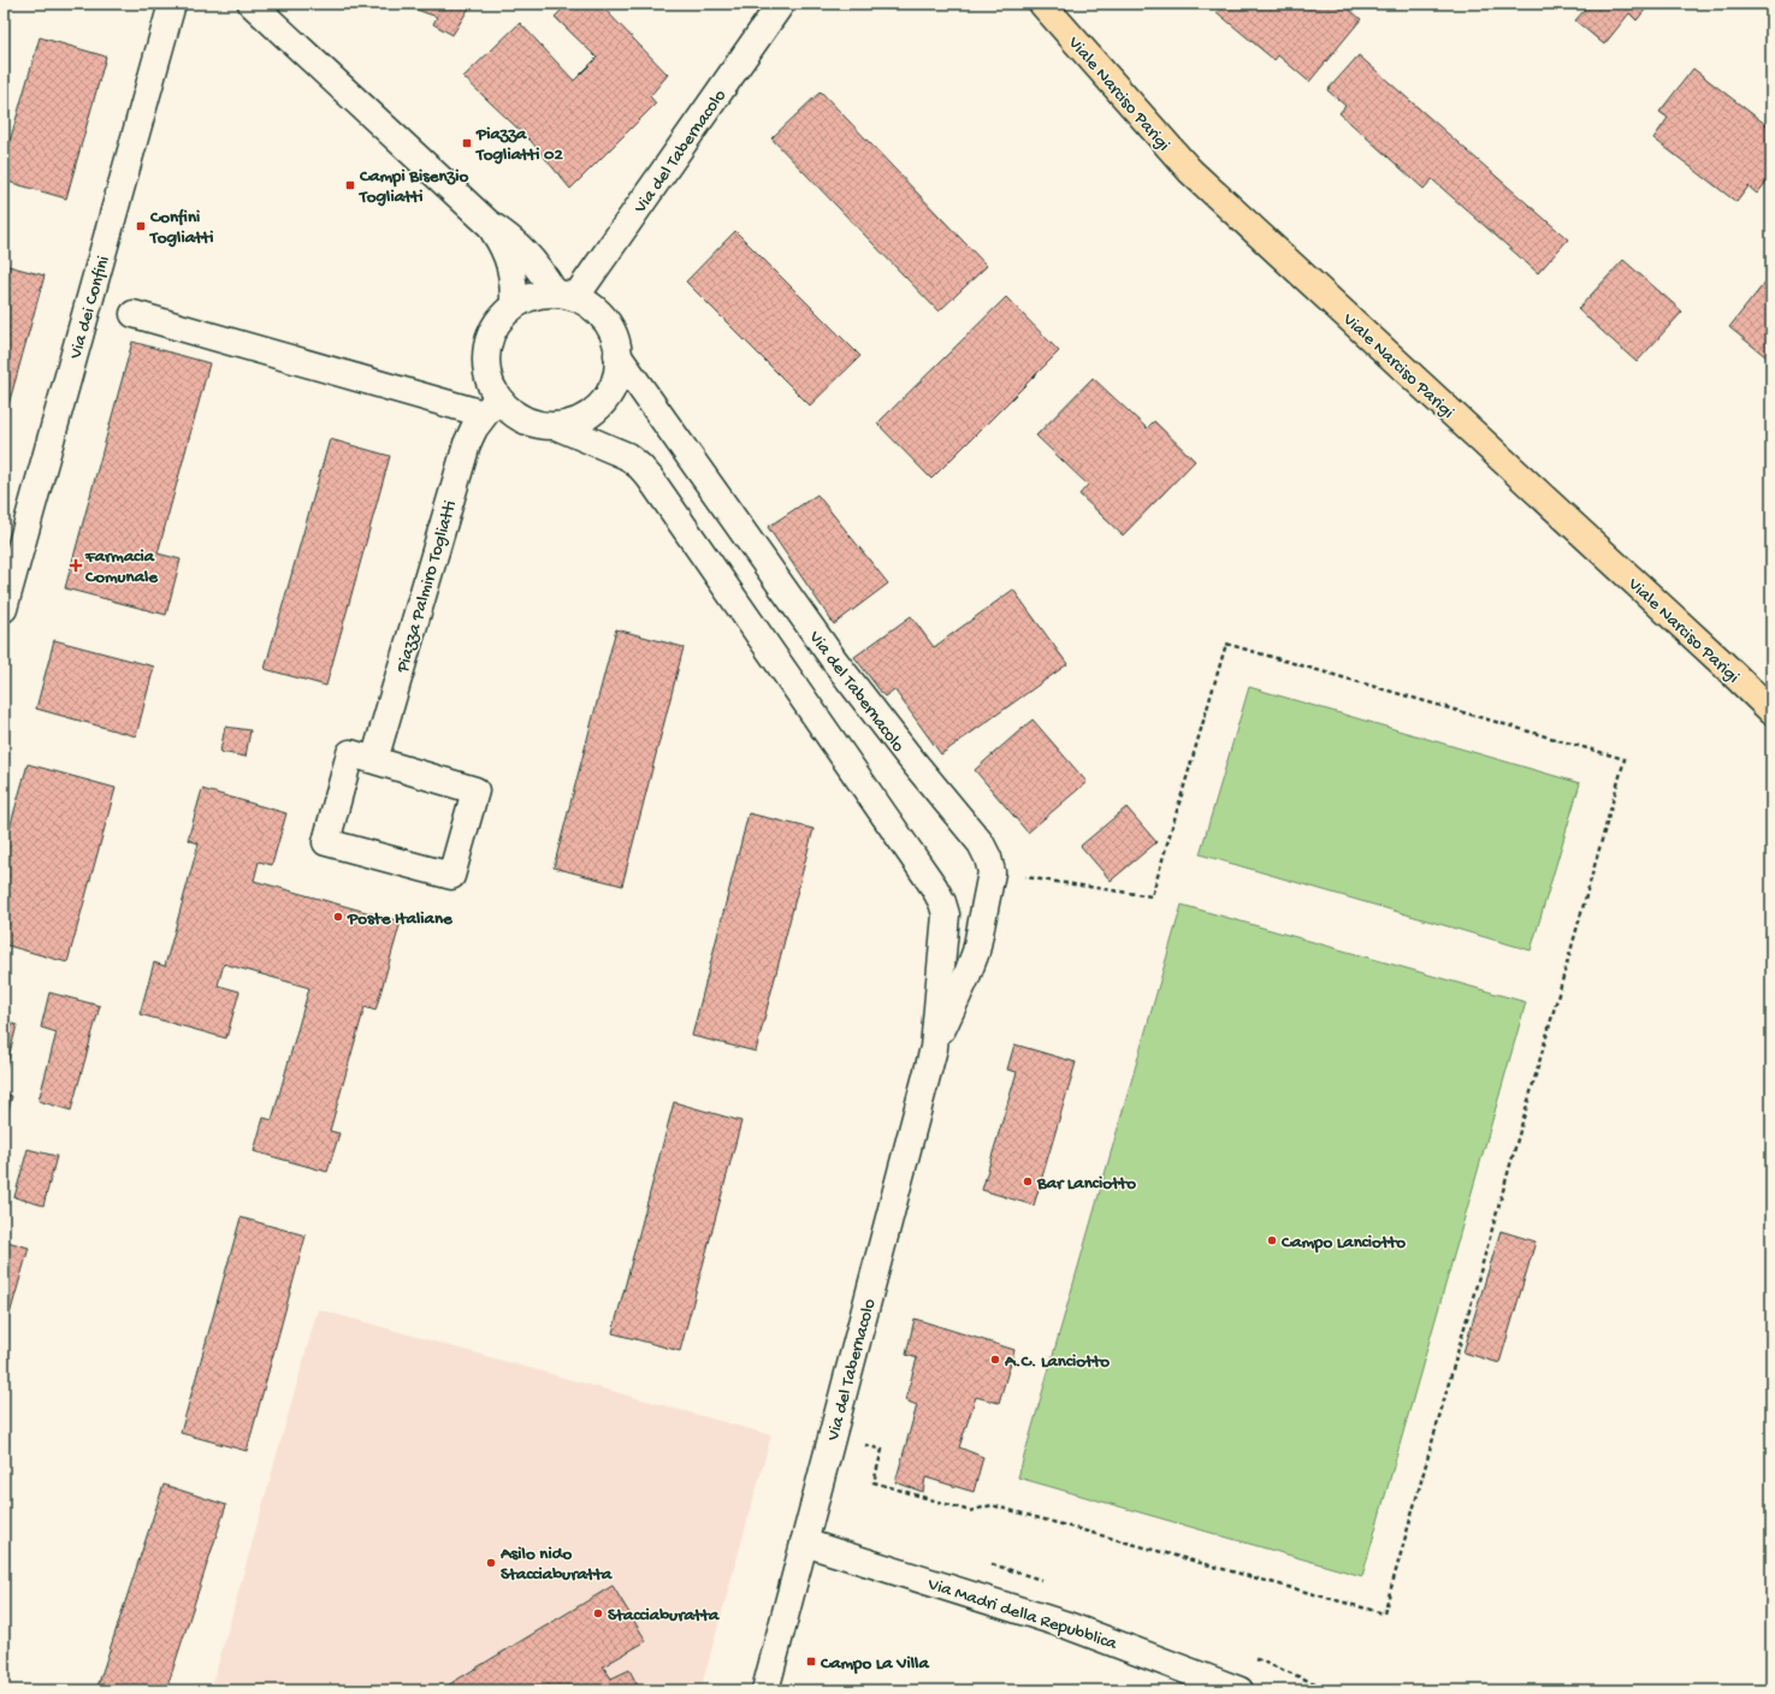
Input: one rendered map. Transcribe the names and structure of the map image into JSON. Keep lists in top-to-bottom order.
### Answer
{
  "streets": {
    "main road": ["Viale Narciso Parigi"],
    "street": [
      "Via del Tabernacolo",
      "Via dei Confini",
      "Piazza Palmiro Togliatti",
      "Via Madri della Repubblica"
    ]
  },
  "crossings": [
    ["Via del Tabernacolo", "Piazza Palmiro Togliatti"],
    ["Via del Tabernacolo", "Via Madri della Repubblica"]
  ],
  "places": {
    "transit": [
      "Piazza Togliatti 02",
      "Campi Bisenzio Togliatti",
      "Confini Togliatti",
      "Campo La Villa"
    ],
    "health": ["Farmacia Comunale"],
    "other": [
      "Poste Italiane",
      "Bar Lanciotto",
      "Campo Lanciotto",
      "A.C. Lanciotto",
      "Asilo nido Stacciaburatta",
      "Stacciaburatta"
    ]
  }
}
